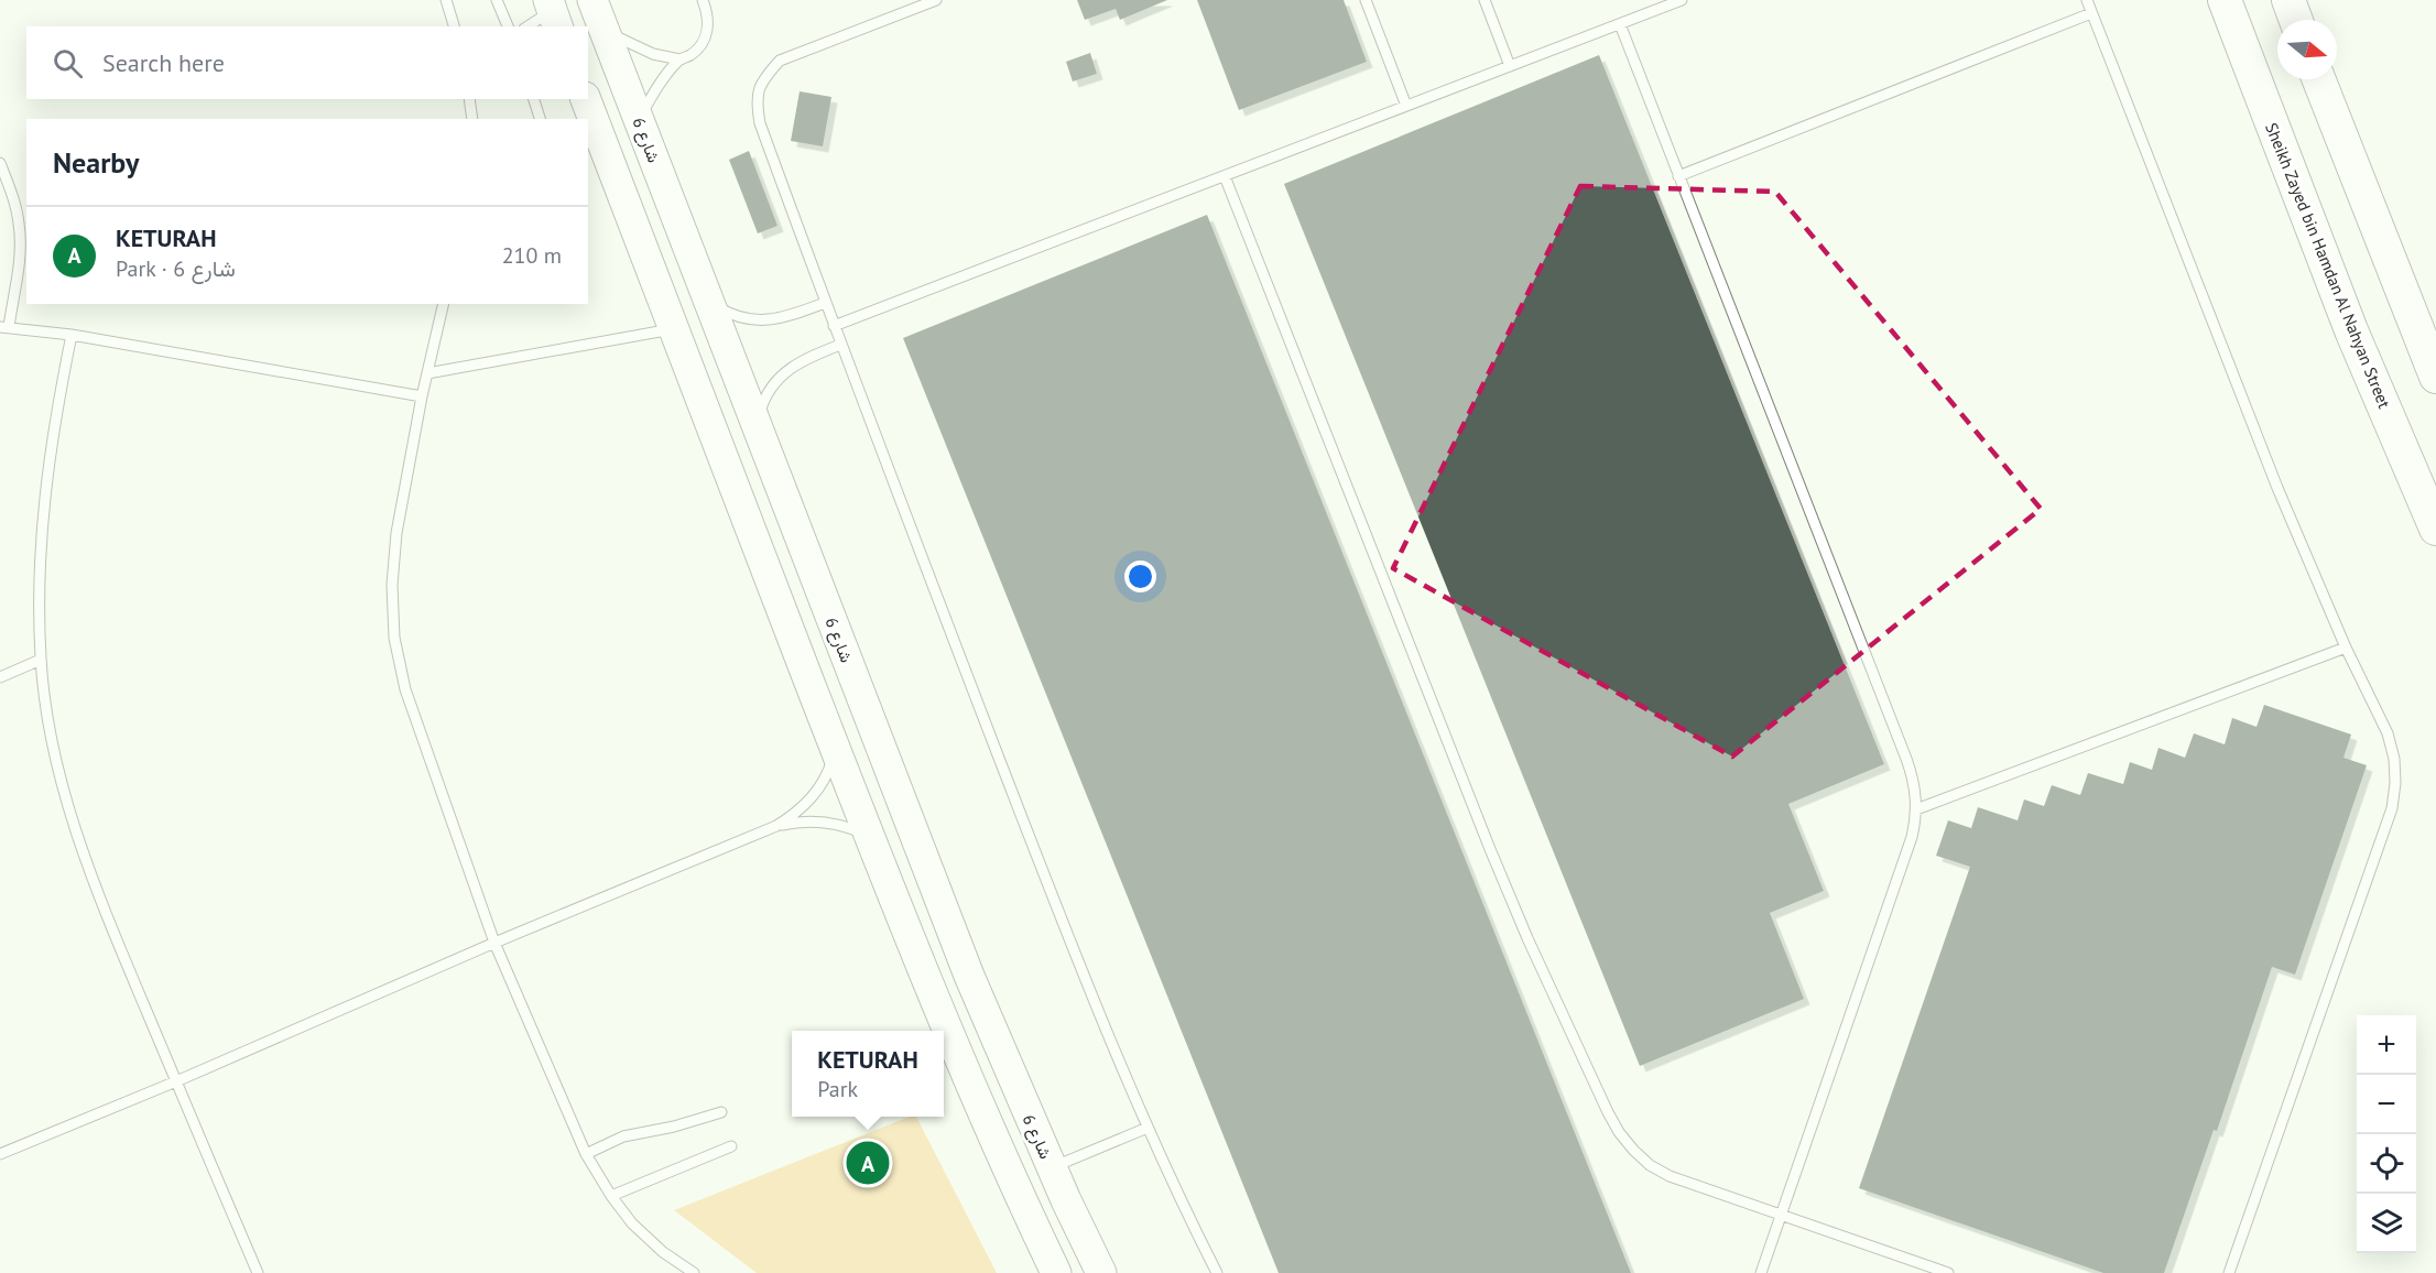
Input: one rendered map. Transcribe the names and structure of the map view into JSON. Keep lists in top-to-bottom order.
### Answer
{
  "streets": {
    "main road": ["Sheikh Zayed bin Hamdan Al Nahyan Street"],
    "street": ["شارع 6"]
  },
  "north": "right",
  "page": {
    "search": "Search here",
    "heading": "Nearby",
    "list": [
      {
        "mark": "A",
        "name": "KETURAH",
        "note": "Park · شارع 6",
        "value": "210 m"
      }
    ],
    "map_buttons": ["+", "−"],
    "popup": ["KETURAH", "Park"],
    "pins": "A"
  }
}
